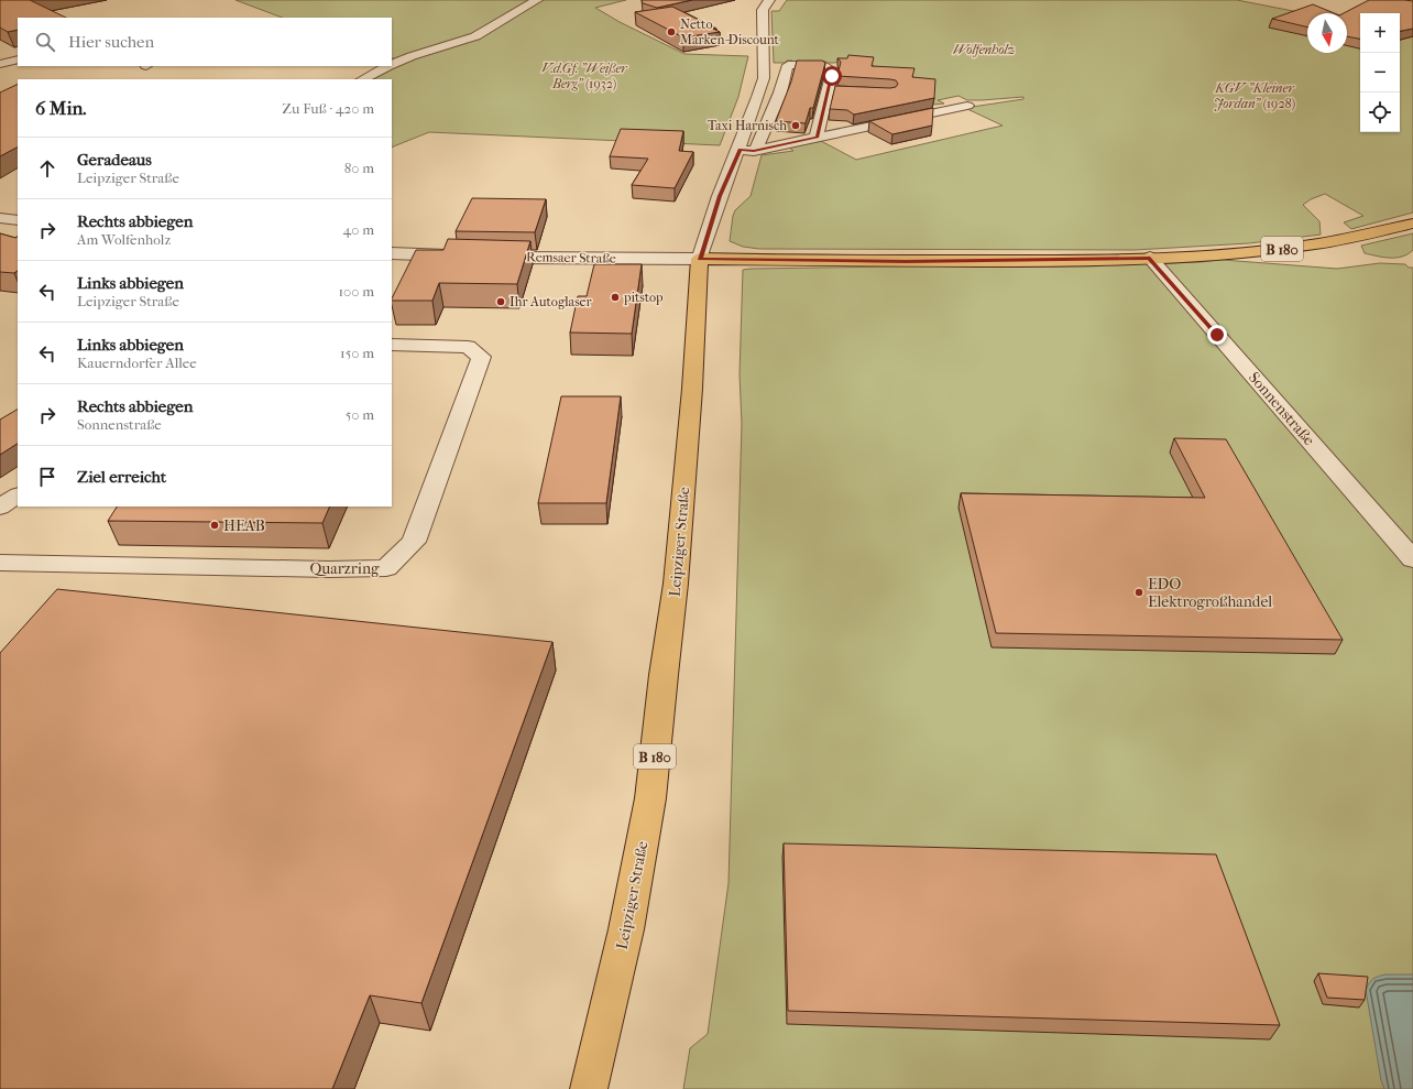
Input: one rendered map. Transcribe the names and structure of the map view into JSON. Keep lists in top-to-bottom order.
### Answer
{
  "streets": {
    "main road": ["B 180", "Leipziger Straße"],
    "street": ["Remsaer Straße", "Sonnenstraße", "Quarzring"]
  },
  "crossings": [
    ["B 180", "Remsaer Straße"],
    ["B 180", "Sonnenstraße"],
    ["B 180", "Leipziger Straße"],
    ["Remsaer Straße", "Leipziger Straße"]
  ],
  "parks": ["Wolfenholz", "V.d.Gf. \"Weißer Berg\" (1932)", "KGV \"Kleiner Jordan\" (1928)"],
  "places": [
    "Netto Marken-Discount",
    "Taxi Harnisch",
    "pitstop",
    "Ihr Autoglaser",
    "HEAB",
    "EDO Elektrogroßhandel"
  ],
  "north": "bottom",
  "page": {
    "map_buttons": ["+", "−"],
    "search": "Hier suchen",
    "heading": ["6 Min.", "Zu Fuß · 420 m"],
    "list": [
      ["Geradeaus", "Leipziger Straße", "80 m"],
      ["Rechts abbiegen", "Am Wolfenholz", "40 m"],
      ["Links abbiegen", "Leipziger Straße", "100 m"],
      ["Links abbiegen", "Kauerndorfer Allee", "150 m"],
      ["Rechts abbiegen", "Sonnenstraße", "50 m"],
      "Ziel erreicht"
    ]
  }
}
